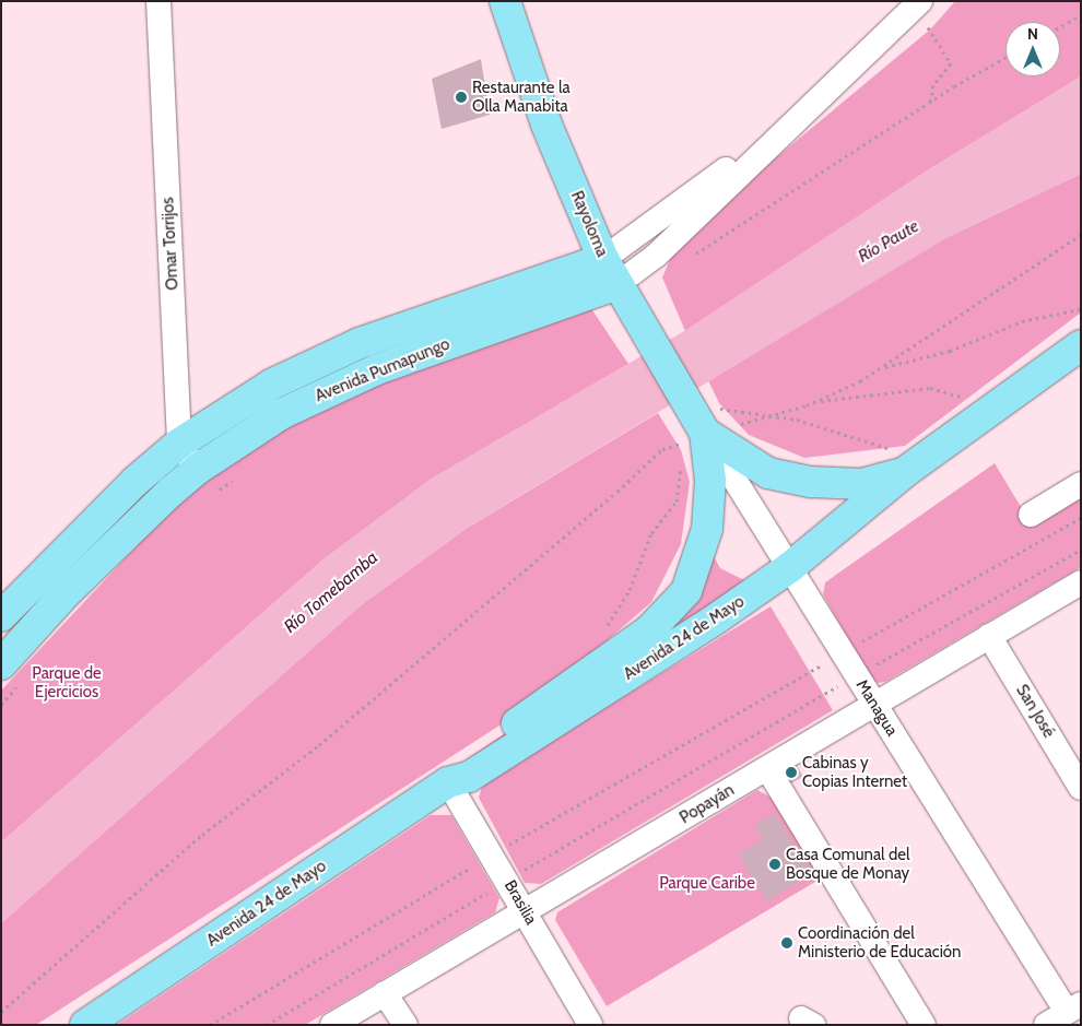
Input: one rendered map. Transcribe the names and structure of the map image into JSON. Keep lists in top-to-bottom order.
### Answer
{
  "streets": {
    "main road": ["Rayoloma", "Avenida Pumapungo", "Avenida 24 de Mayo"],
    "street": [
      "Omar Torrijos",
      "Managua",
      "San José",
      "Popayán",
      "Brasilia"
    ]
  },
  "crossings": [
    ["Rayoloma", "Avenida Pumapungo"],
    ["Rayoloma", "Avenida 24 de Mayo"],
    ["Rayoloma", "Managua"],
    ["Omar Torrijos", "Avenida Pumapungo"],
    ["Avenida 24 de Mayo", "Managua"],
    ["Avenida 24 de Mayo", "Brasilia"],
    ["Managua", "Popayán"],
    ["San José", "Popayán"],
    ["Popayán", "Brasilia"]
  ],
  "water": ["Río Paute", "Río Tomebamba"],
  "parks": ["Parque de Ejercicios", "Parque Caribe"],
  "places": [
    "Restaurante la Olla Manabita",
    "Cabinas y Copias Internet",
    "Casa Comunal del Bosque de Monay",
    "Coordinación del Ministerio de Educación"
  ],
  "north": "top"
}
